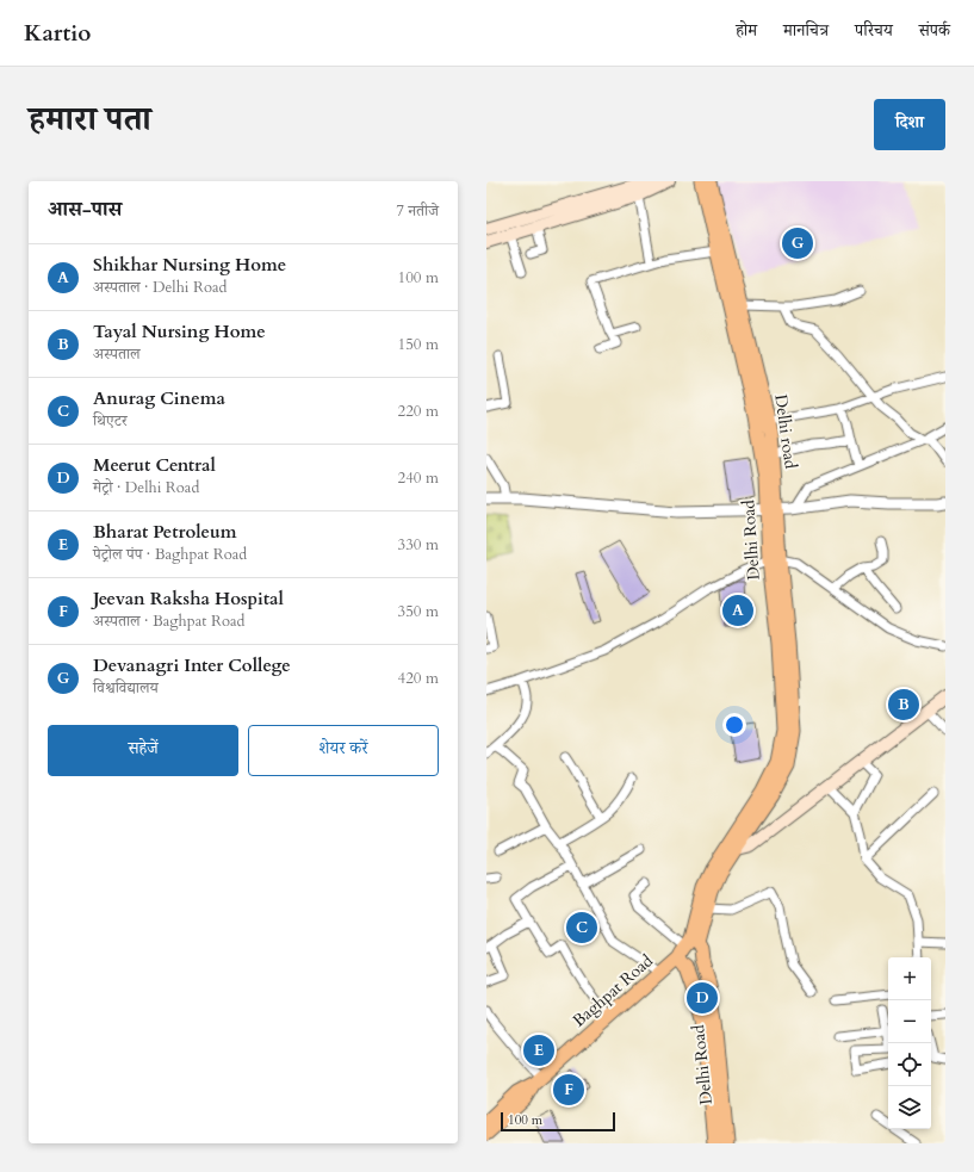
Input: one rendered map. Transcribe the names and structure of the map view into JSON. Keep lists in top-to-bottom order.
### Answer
{
  "streets": {
    "main road": ["Delhi road", "Delhi Road", "Baghpat Road"]
  },
  "crossings": [
    ["Delhi road", "Delhi Road"],
    ["Delhi Road", "Baghpat Road"]
  ],
  "scale_bar": "100 m",
  "page": {
    "header": "Kartio",
    "nav": [
      "होम",
      "मानचित्र",
      "परिचय",
      "संपर्क"
    ],
    "title": "हमारा पता",
    "buttons": [
      "दिशा",
      ["सहेजें", "शेयर करें"]
    ],
    "heading": ["आस-पास", "7 नतीजे"],
    "pins": [
      "G",
      "A",
      "B",
      "C",
      "D",
      "E",
      "F"
    ],
    "list": [
      {
        "mark": "A",
        "name": "Shikhar Nursing Home",
        "note": "अस्पताल · Delhi Road",
        "value": "100 m"
      },
      {
        "mark": "B",
        "name": "Tayal Nursing Home",
        "note": "अस्पताल",
        "value": "150 m"
      },
      {
        "mark": "C",
        "name": "Anurag Cinema",
        "note": "थिएटर",
        "value": "220 m"
      },
      {
        "mark": "D",
        "name": "Meerut Central",
        "note": "मेट्रो · Delhi Road",
        "value": "240 m"
      },
      {
        "mark": "E",
        "name": "Bharat Petroleum",
        "note": "पेट्रोल पंप · Baghpat Road",
        "value": "330 m"
      },
      {
        "mark": "F",
        "name": "Jeevan Raksha Hospital",
        "note": "अस्पताल · Baghpat Road",
        "value": "350 m"
      },
      {
        "mark": "G",
        "name": "Devanagri Inter College",
        "note": "विश्वविद्यालय",
        "value": "420 m"
      }
    ],
    "map_buttons": ["+", "−"],
    "scale": "100 m"
  }
}
